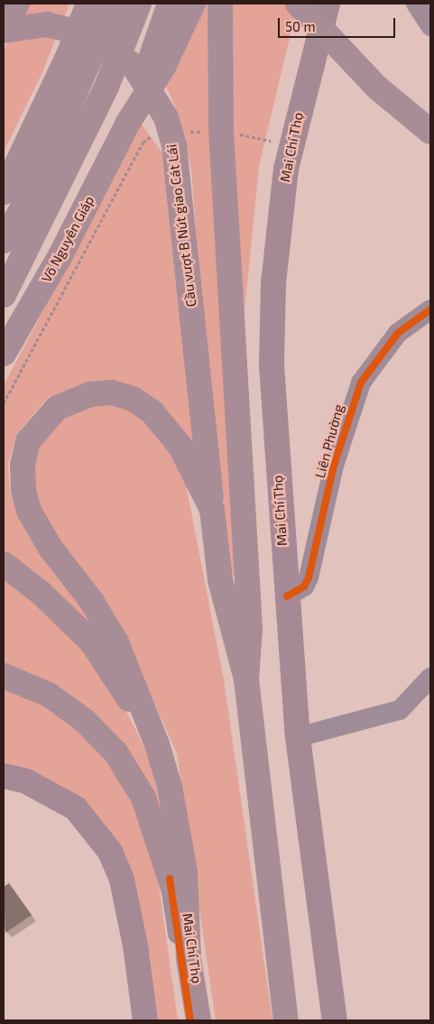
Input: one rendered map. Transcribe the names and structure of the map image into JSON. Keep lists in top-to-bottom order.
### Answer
{
  "streets": {
    "highway": ["Mai Chí Thọ", "Cầu vượt B Nút giao Cát Lái", "Võ Nguyên Giáp"],
    "street": ["Liên Phường"]
  },
  "crossings": [
    ["Mai Chí Thọ", "Liên Phường"]
  ],
  "scale_bar": "50 m"
}
